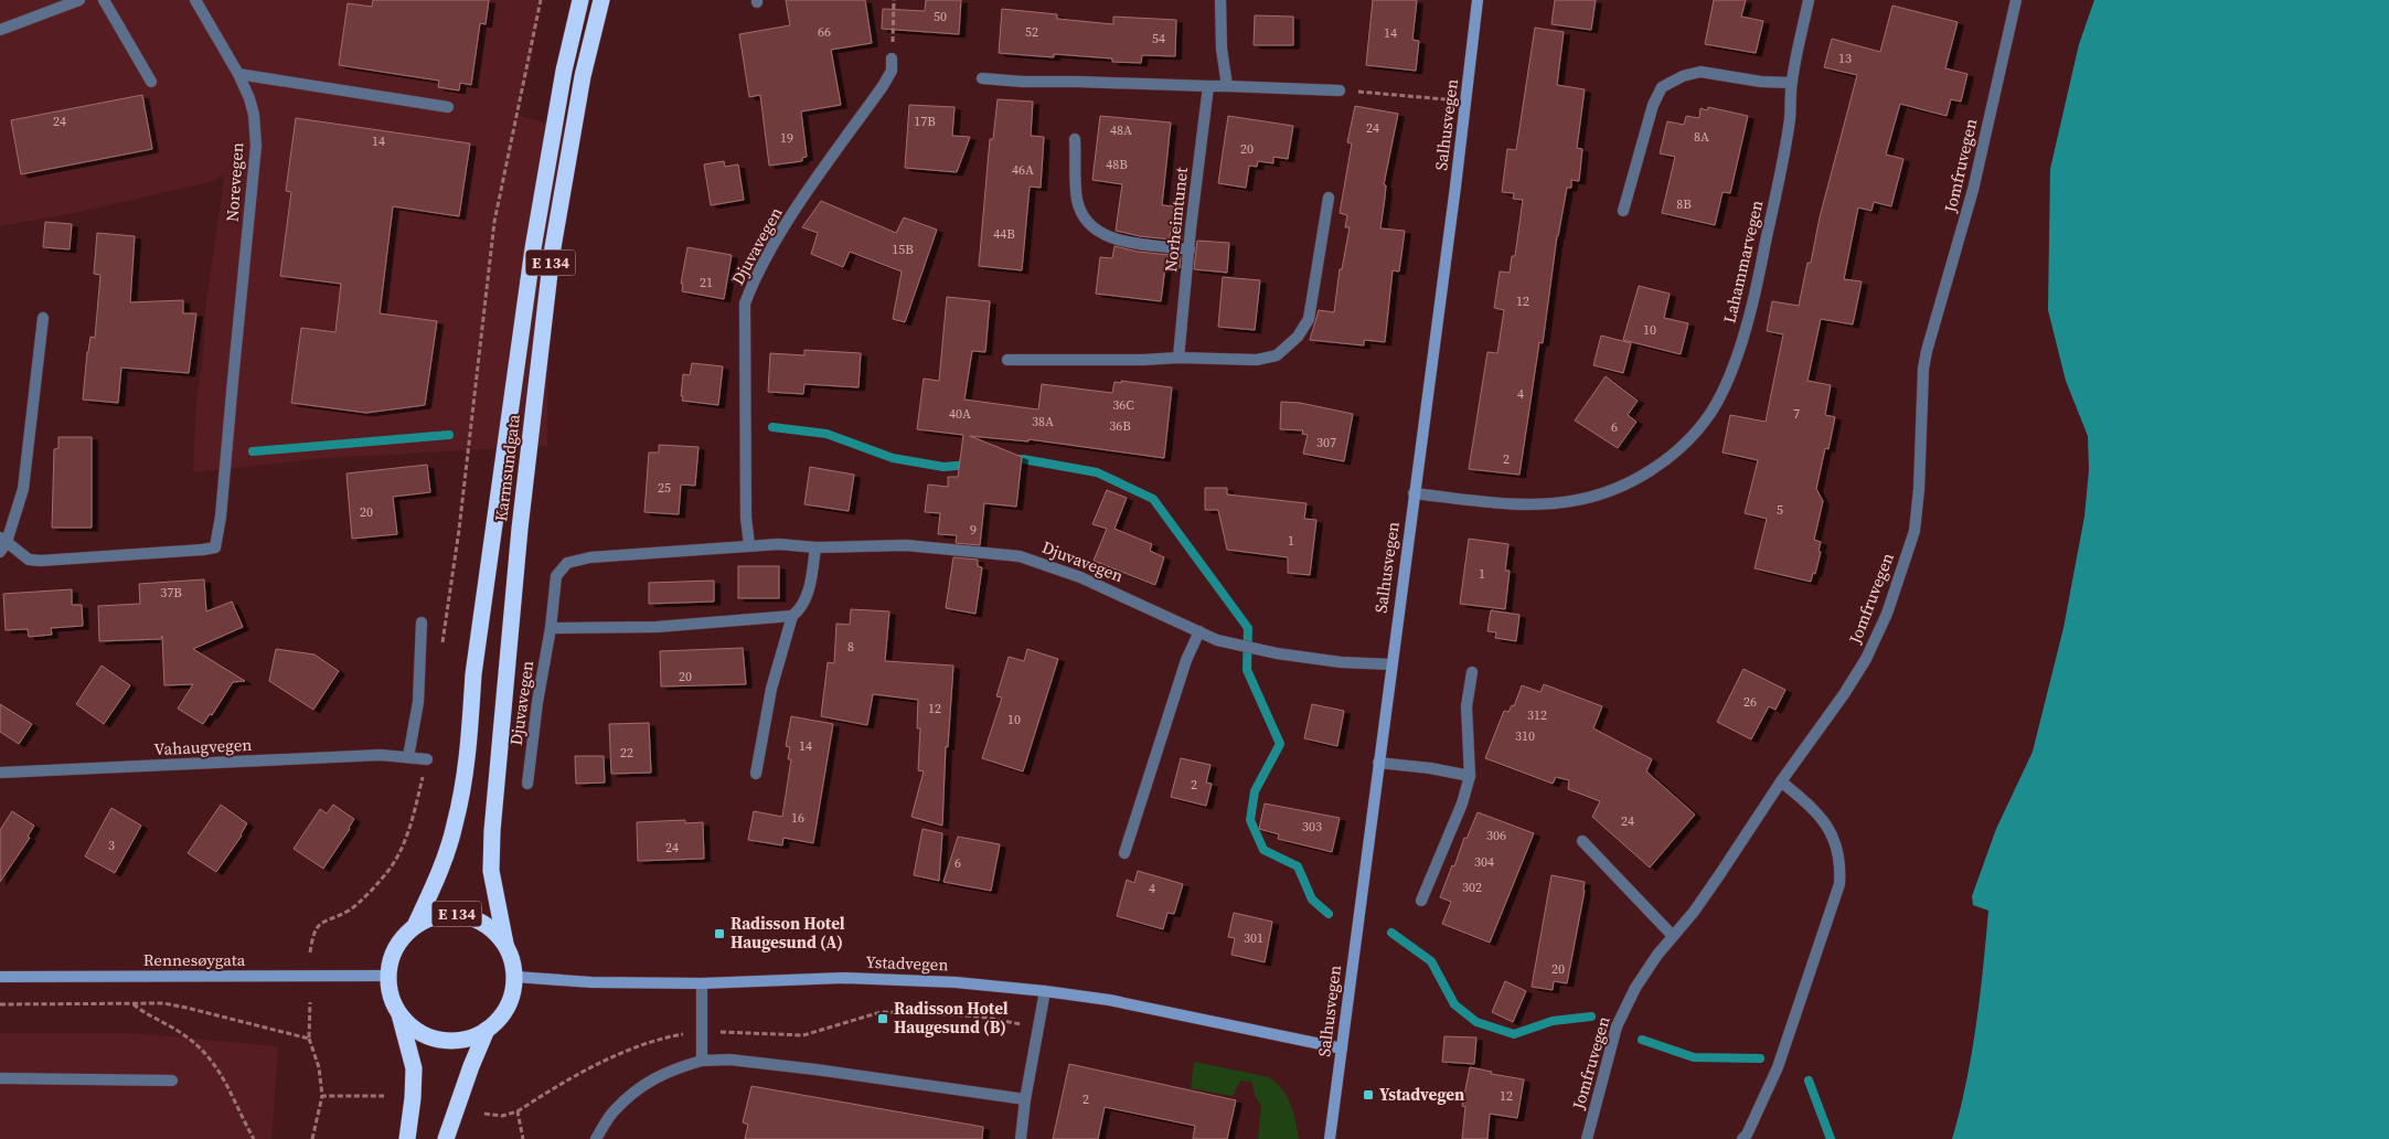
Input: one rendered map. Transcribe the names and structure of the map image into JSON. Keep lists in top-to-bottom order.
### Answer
{
  "streets": {
    "highway": ["E 134", "Karmsundgata"],
    "street": [
      "Salhusvegen",
      "Jomfruvegen",
      "Norevegen",
      "Norheimtunet",
      "Djuvavegen",
      "Lahammarvegen",
      "Vahaugvegen",
      "Rennesøygata",
      "Ystadvegen"
    ]
  },
  "crossings": [
    ["Salhusvegen", "Djuvavegen"],
    ["Salhusvegen", "Lahammarvegen"],
    ["Salhusvegen", "Ystadvegen"],
    ["E 134", "Karmsundgata"],
    ["E 134", "Rennesøygata"],
    ["E 134", "Ystadvegen"],
    ["Karmsundgata", "Rennesøygata"],
    ["Karmsundgata", "Ystadvegen"],
    ["Rennesøygata", "Ystadvegen"]
  ],
  "places": {
    "transit": ["Radisson Hotel Haugesund (A)", "Radisson Hotel Haugesund (B)", "Ystadvegen"]
  },
  "house_numbers": [
    "50",
    "66",
    "52",
    "14",
    "54",
    "13",
    "24",
    "17B",
    "24",
    "48A",
    "8A",
    "19",
    "14",
    "20",
    "48B",
    "46A",
    "8B",
    "44B",
    "15B",
    "21",
    "12",
    "10",
    "4",
    "36C",
    "40A",
    "7",
    "38A",
    "36B",
    "6",
    "307",
    "2",
    "25",
    "5",
    "20",
    "9",
    "1",
    "1",
    "37B",
    "8",
    "20",
    "26",
    "12",
    "312",
    "10",
    "310",
    "14",
    "22",
    "2",
    "16",
    "24",
    "303",
    "306",
    "3",
    "24",
    "304",
    "6",
    "302",
    "4",
    "301",
    "20",
    "12",
    "2"
  ]
}
